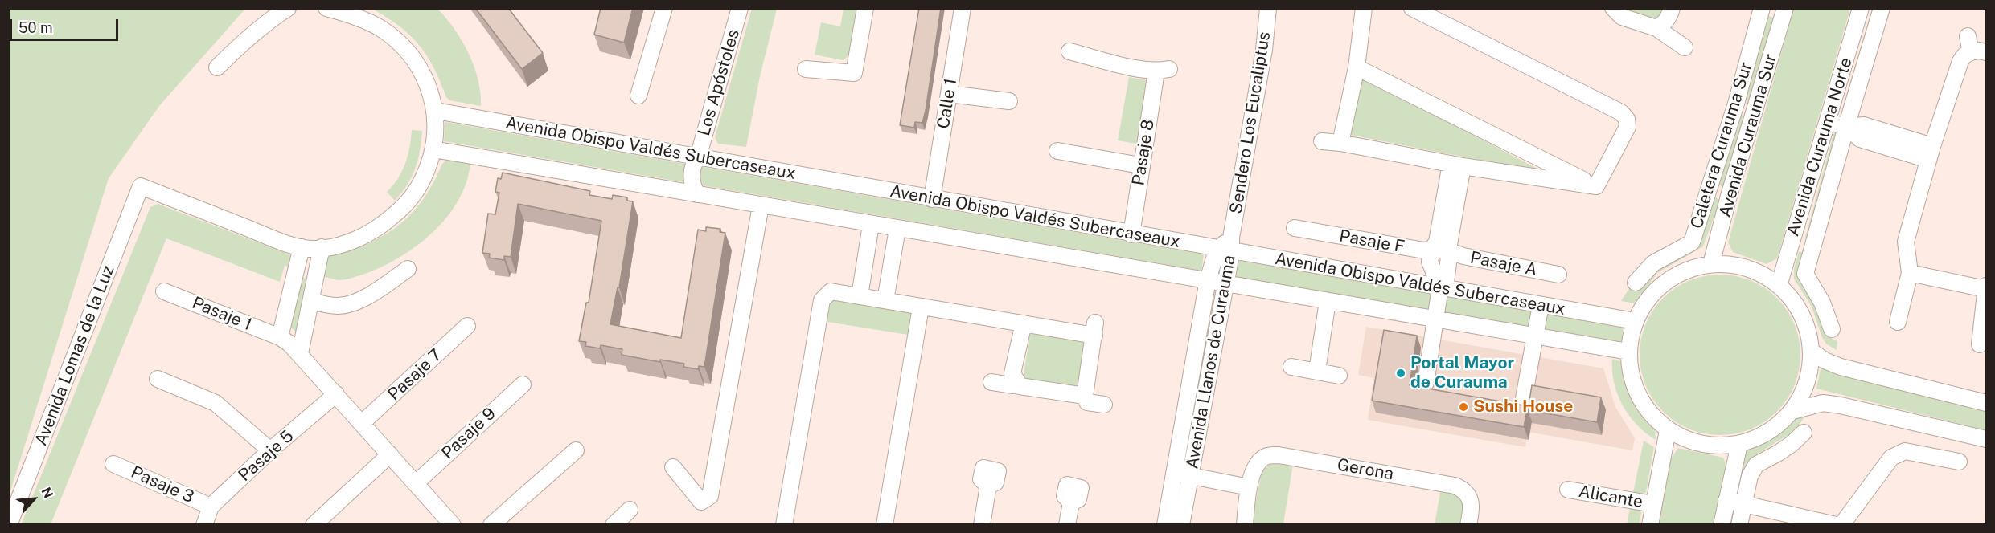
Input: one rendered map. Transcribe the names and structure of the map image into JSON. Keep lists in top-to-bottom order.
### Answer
{
  "streets": {
    "street": [
      "Los Apóstoles",
      "Calle 1",
      "Sendero Los Eucaliptus",
      "Avenida Curauma Sur",
      "Caletera Curauma Sur",
      "Avenida Curauma Norte",
      "Avenida Obispo Valdés Subercaseaux",
      "Pasaje 8",
      "Pasaje F",
      "Pasaje A",
      "Pasaje 1",
      "Avenida Lomas de la Luz",
      "Avenida Llanos de Curauma",
      "Pasaje 7",
      "Pasaje 9",
      "Pasaje 5",
      "Gerona",
      "Pasaje 3",
      "Alicante"
    ]
  },
  "crossings": [
    ["Los Apóstoles", "Avenida Obispo Valdés Subercaseaux"],
    ["Calle 1", "Avenida Obispo Valdés Subercaseaux"],
    ["Sendero Los Eucaliptus", "Avenida Obispo Valdés Subercaseaux"],
    ["Sendero Los Eucaliptus", "Avenida Llanos de Curauma"],
    ["Avenida Obispo Valdés Subercaseaux", "Pasaje 8"],
    ["Avenida Obispo Valdés Subercaseaux", "Avenida Llanos de Curauma"],
    ["Pasaje F", "Pasaje A"],
    ["Pasaje 1", "Pasaje 7"],
    ["Pasaje 1", "Pasaje 9"],
    ["Pasaje 1", "Pasaje 5"],
    ["Pasaje 5", "Pasaje 3"]
  ],
  "places": ["Portal Mayor de Curauma", "Sushi House"],
  "scale_bar": "50 m",
  "north": "top right"
}
